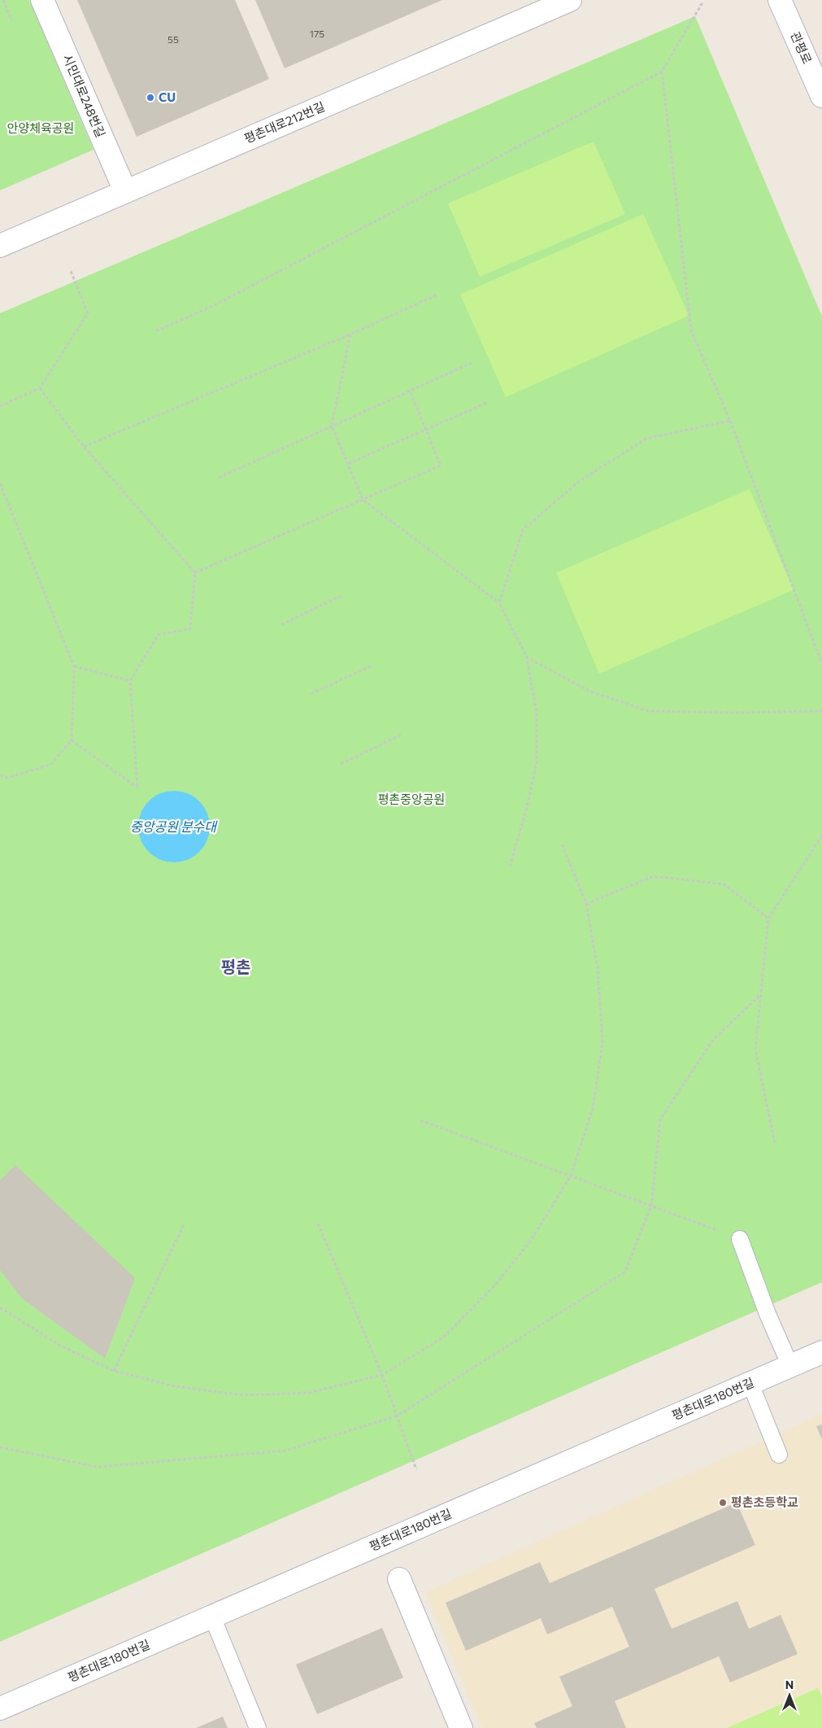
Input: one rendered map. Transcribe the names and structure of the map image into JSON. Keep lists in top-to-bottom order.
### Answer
{
  "streets": {
    "street": [
      "관평로",
      "시민대로248번길",
      "평촌대로212번길",
      "평촌대로180번길"
    ]
  },
  "crossings": [
    ["시민대로248번길", "평촌대로212번길"]
  ],
  "districts": ["평촌"],
  "water": ["중앙공원 분수대"],
  "parks": ["안양체육공원", "평촌중앙공원"],
  "places": ["CU", "평촌초등학교"],
  "house_numbers": ["175", "55"],
  "north": "top"
}
